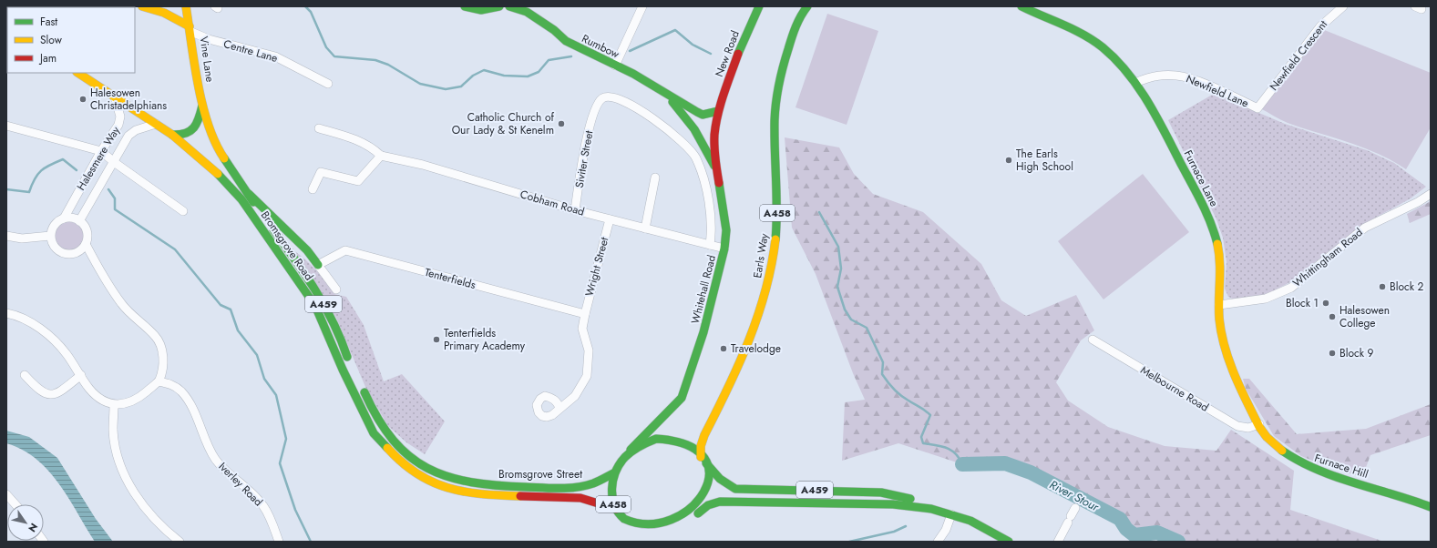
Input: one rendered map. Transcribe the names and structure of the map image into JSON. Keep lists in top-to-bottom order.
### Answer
{
  "streets": {
    "main road": [
      "Rumbow",
      "New Road",
      "Vine Lane",
      "Furnace Lane",
      "A458",
      "Bromsgrove Road",
      "Earls Way",
      "Whitehall Road",
      "A459",
      "Furnace Hill",
      "Bromsgrove Street"
    ],
    "street": [
      "Centre Lane",
      "Newfield Crescent",
      "Newfield Lane",
      "Halesmere Way",
      "Siviter Street",
      "Cobham Road",
      "Whittingham Road",
      "Wright Street",
      "Tenterfields",
      "Melbourne Road",
      "Iverley Road"
    ]
  },
  "crossings": [
    ["Rumbow", "New Road"],
    ["Rumbow", "Whitehall Road"],
    ["Centre Lane", "Vine Lane"],
    ["New Road", "Whitehall Road"],
    ["Newfield Crescent", "Newfield Lane"],
    ["Vine Lane", "Bromsgrove Road"],
    ["Newfield Lane", "Furnace Lane"],
    ["Halesmere Way", "Bromsgrove Road"],
    ["Siviter Street", "Cobham Road"],
    ["Furnace Lane", "Whittingham Road"],
    ["Furnace Lane", "Melbourne Road"],
    ["Furnace Lane", "Furnace Hill"],
    ["Cobham Road", "Wright Street"],
    ["Cobham Road", "Whitehall Road"],
    ["A458", "Earls Way"],
    ["A458", "Whitehall Road"],
    ["A458", "A459"],
    ["A458", "Bromsgrove Street"],
    ["Bromsgrove Road", "Bromsgrove Street"],
    ["Earls Way", "A459"],
    ["Wright Street", "Tenterfields"],
    ["Melbourne Road", "Furnace Hill"]
  ],
  "water": ["River Stour"],
  "places": [
    "Halesowen Christadelphians",
    "Catholic Church of Our Lady & St Kenelm",
    "The Earls High School",
    "Block 2",
    "Block 1",
    "Halesowen College",
    "Tenterfields Primary Academy",
    "Travelodge",
    "Block 9"
  ],
  "legend": ["Fast", "Slow", "Jam"],
  "north": "bottom right"
}
